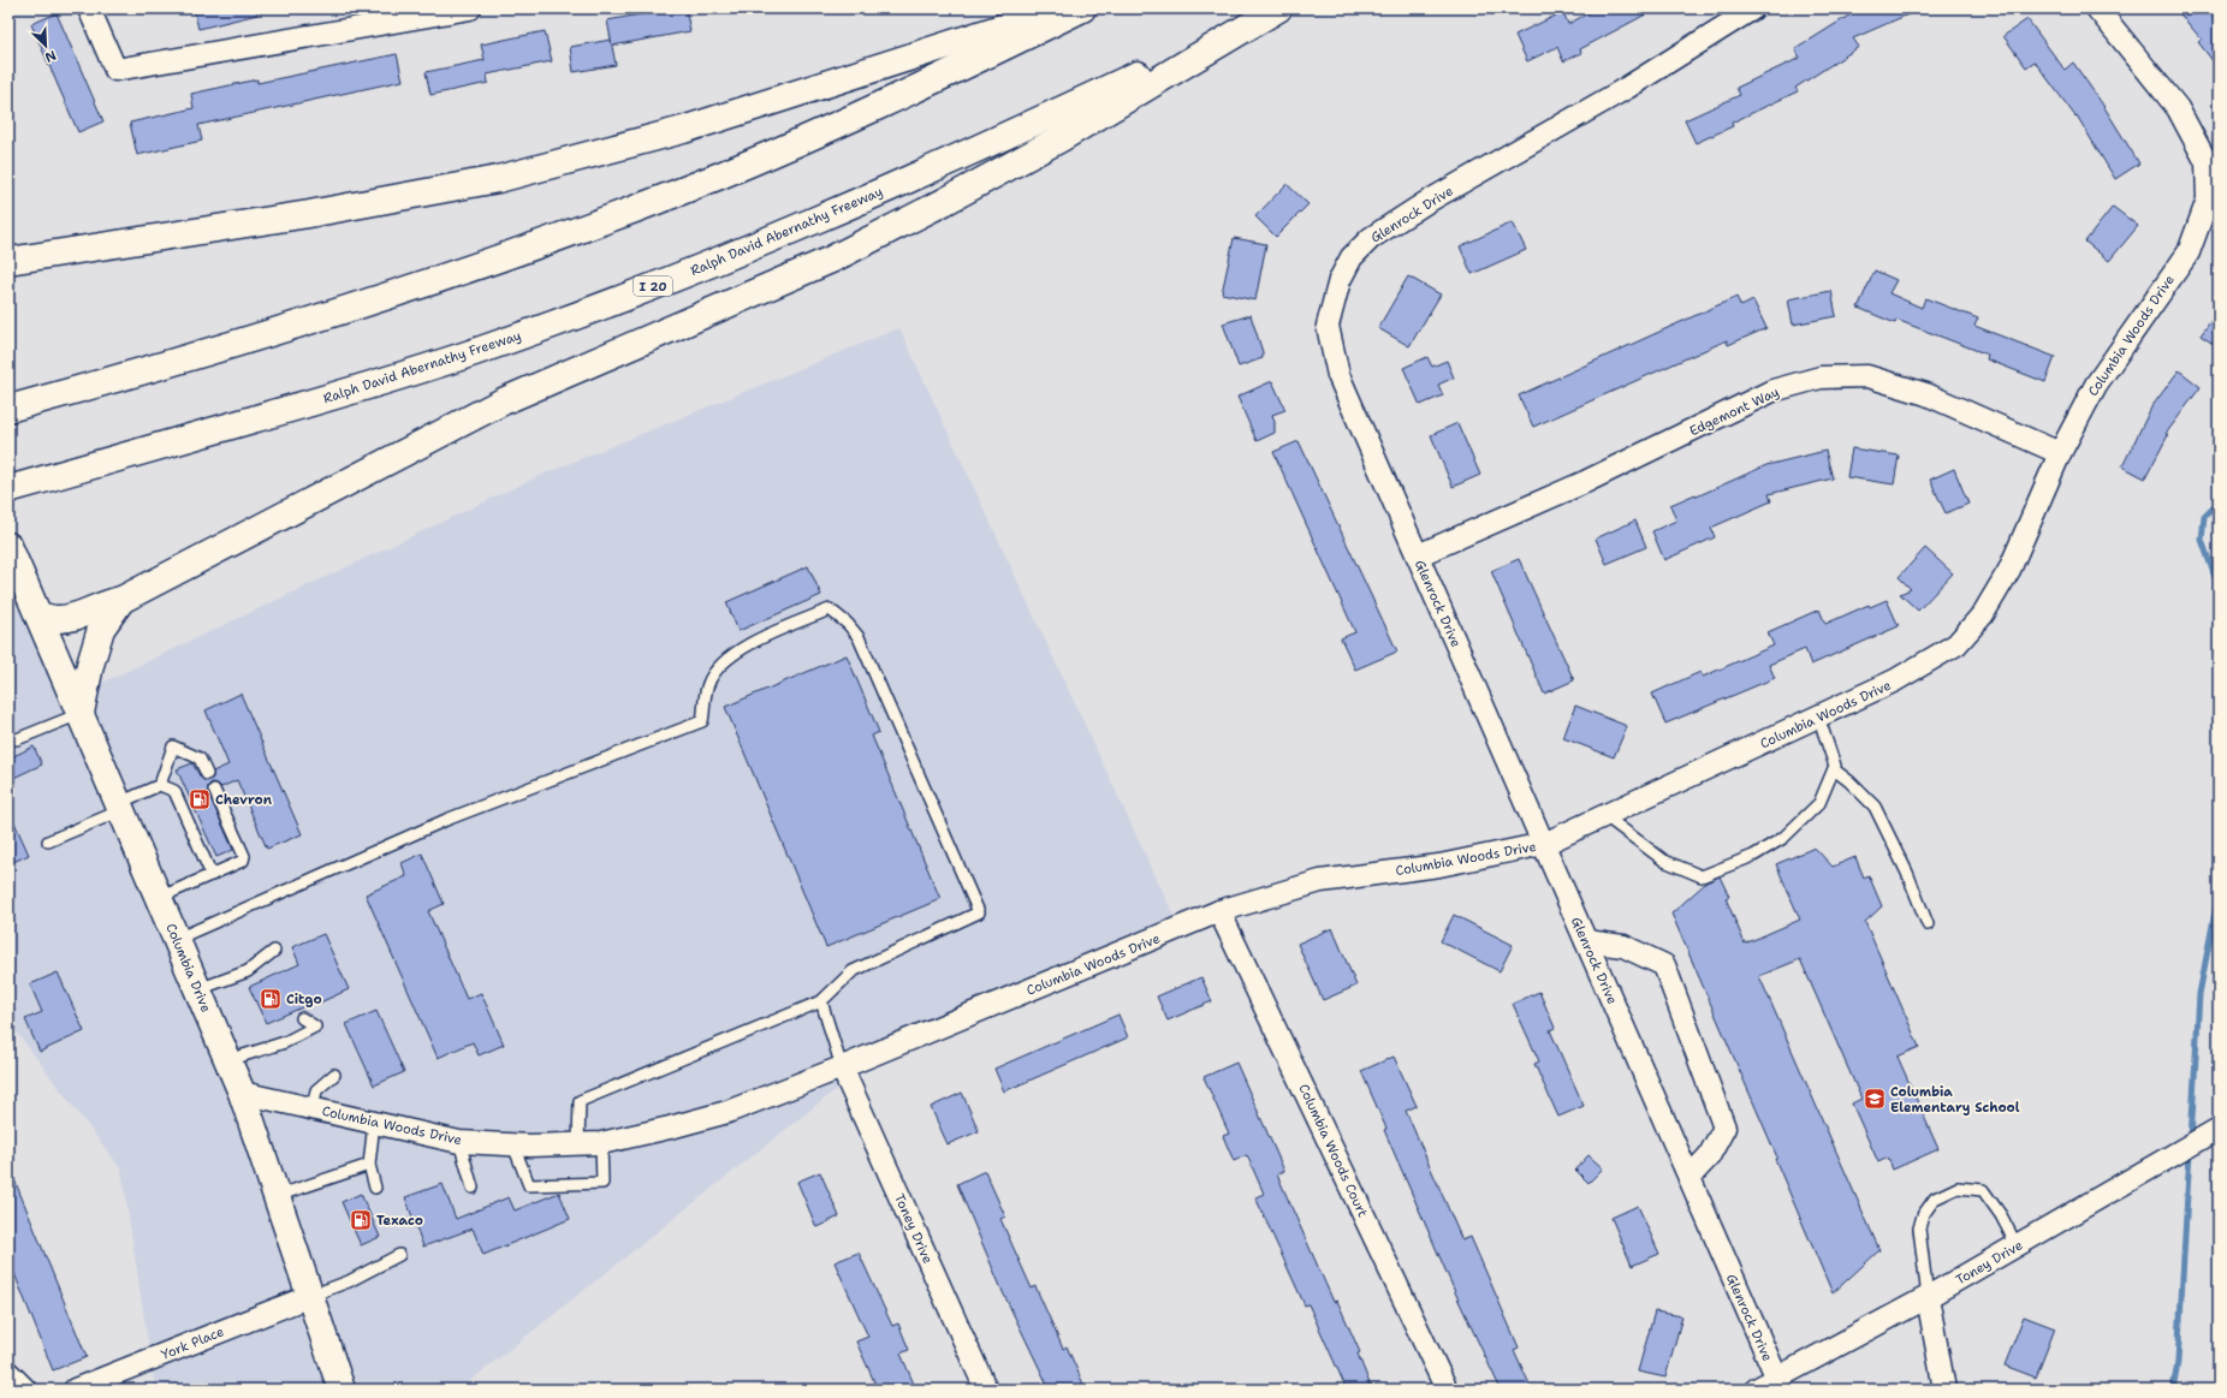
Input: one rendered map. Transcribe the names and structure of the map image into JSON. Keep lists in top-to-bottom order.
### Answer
{
  "streets": {
    "main road": ["Ralph David Abernathy Freeway", "I 20", "Columbia Drive"],
    "street": [
      "Glenrock Drive",
      "Columbia Woods Drive",
      "Edgemont Way",
      "Columbia Woods Court",
      "Toney Drive",
      "York Place"
    ]
  },
  "crossings": [
    ["Glenrock Drive", "Columbia Woods Drive"],
    ["Glenrock Drive", "Edgemont Way"],
    ["Glenrock Drive", "Toney Drive"],
    ["Columbia Woods Drive", "Edgemont Way"],
    ["Columbia Woods Drive", "Columbia Drive"],
    ["Columbia Woods Drive", "Columbia Woods Court"],
    ["Columbia Woods Drive", "Toney Drive"],
    ["Columbia Drive", "York Place"]
  ],
  "places": {
    "fuel station": ["Chevron", "Citgo", "Texaco"],
    "school or university": ["Columbia Elementary School"]
  },
  "north": "bottom right"
}
